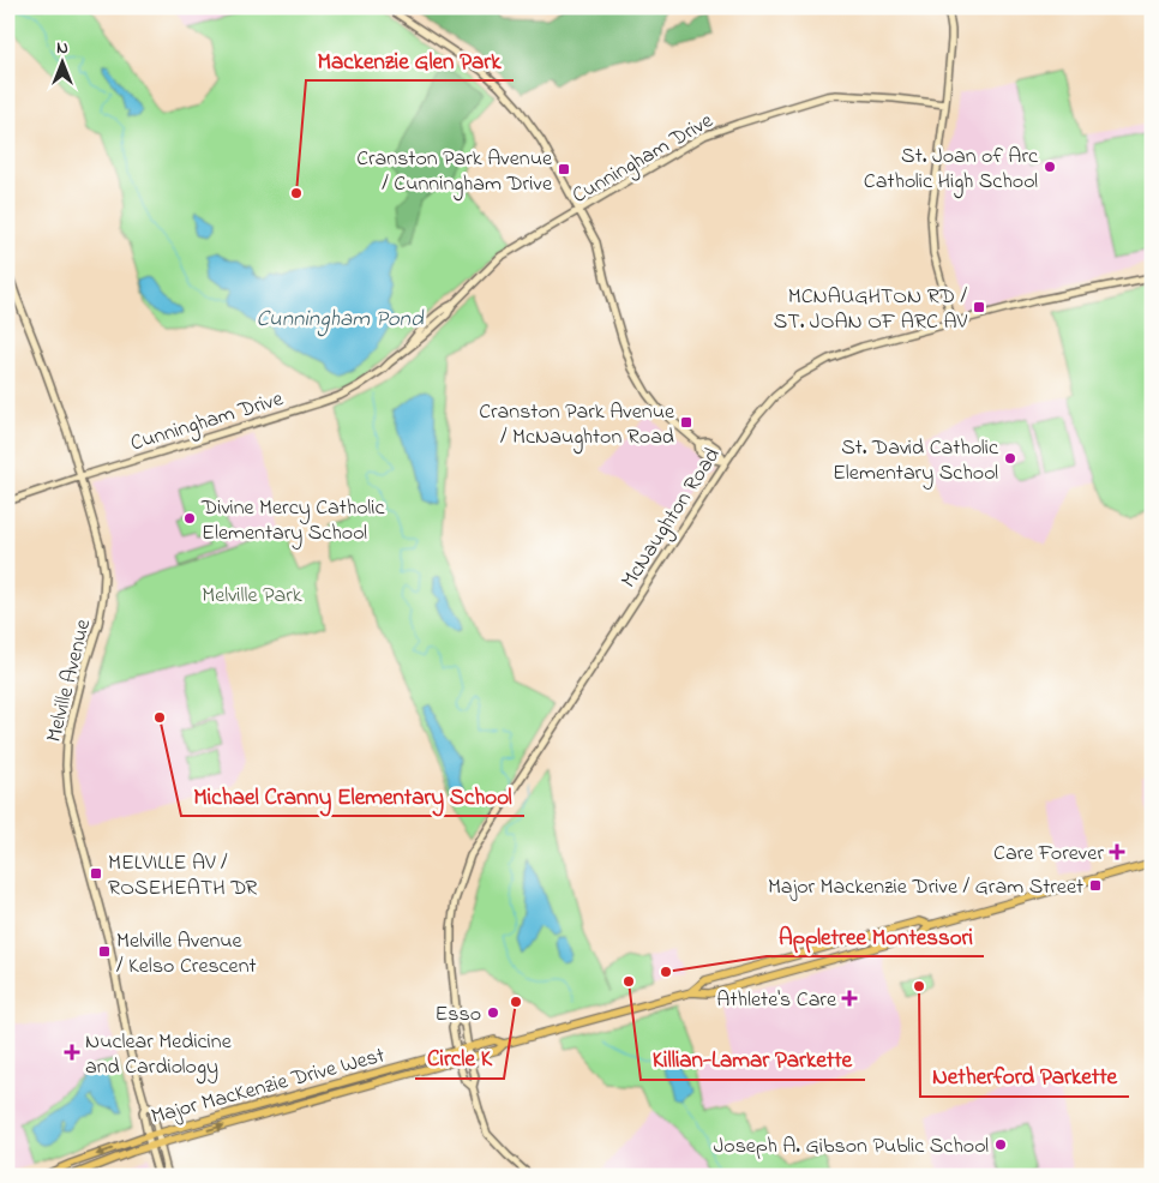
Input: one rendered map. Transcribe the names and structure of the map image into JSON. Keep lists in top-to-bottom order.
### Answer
{
  "streets": {
    "main road": ["Major MacKenzie Drive West"],
    "street": ["Cunningham Drive", "McNaughton Road", "Melville Avenue"]
  },
  "crossings": [
    ["Cunningham Drive", "Melville Avenue"],
    ["McNaughton Road", "Major MacKenzie Drive West"],
    ["Melville Avenue", "Major MacKenzie Drive West"]
  ],
  "water": ["Cunningham Pond"],
  "parks": ["Melville Park"],
  "places": {
    "other": [
      "St. Joan of Arc Catholic High School",
      "Mackenzie Glen Park",
      "St. David Catholic Elementary School",
      "Divine Mercy Catholic Elementary School",
      "Michael Cranny Elementary School",
      "Appletree Montessori",
      "Killian-Lamar Parkette",
      "Netherford Parkette",
      "Circle K",
      "Esso",
      "Joseph A. Gibson Public School"
    ],
    "transit": [
      "Cranston Park Avenue / Cunningham Drive",
      "MCNAUGHTON RD / ST. JOAN OF ARC AV",
      "Cranston Park Avenue / McNaughton Road",
      "MELVILLE AV / ROSEHEATH DR",
      "Major Mackenzie Drive / Gram Street",
      "Melville Avenue / Kelso Crescent"
    ],
    "health": ["Care Forever", "Athlete's Care", "Nuclear Medicine and Cardiology"]
  },
  "north": "top"
}
